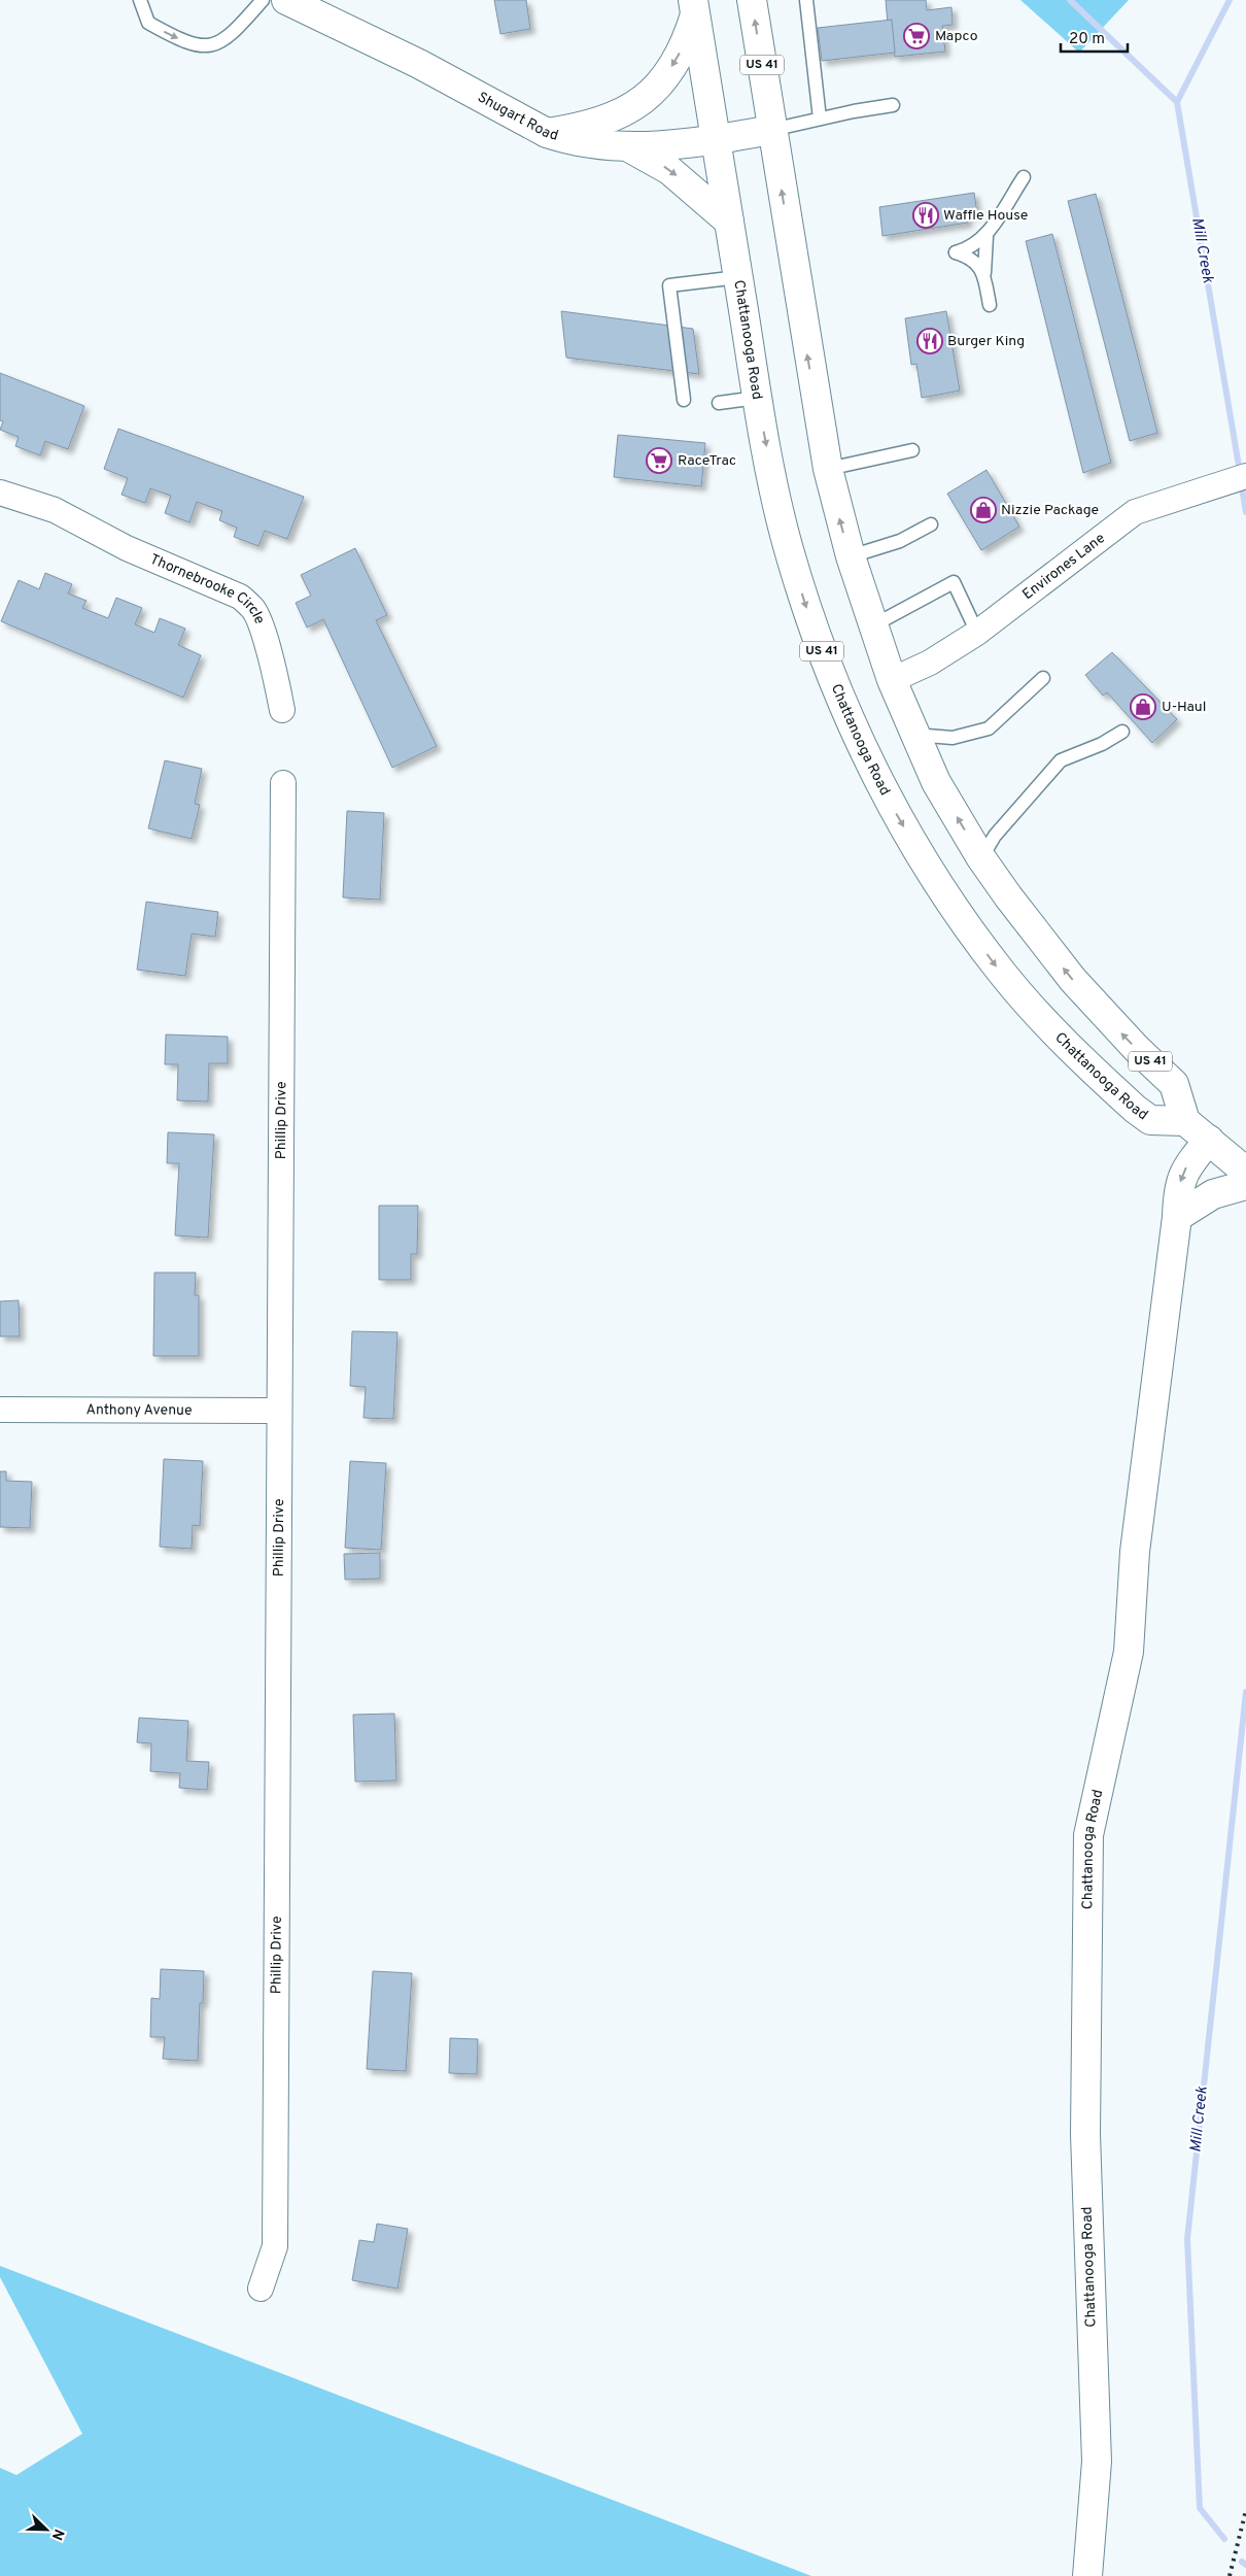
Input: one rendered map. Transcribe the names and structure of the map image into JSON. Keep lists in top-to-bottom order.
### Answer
{
  "streets": {
    "main road": ["US 41", "Shugart Road", "Chattanooga Road"],
    "street": [
      "Environes Lane",
      "Thornebrooke Circle",
      "Phillip Drive",
      "Anthony Avenue"
    ]
  },
  "crossings": [
    ["US 41", "Shugart Road"],
    ["US 41", "Chattanooga Road"],
    ["US 41", "Environes Lane"],
    ["Shugart Road", "Chattanooga Road"],
    ["Phillip Drive", "Anthony Avenue"]
  ],
  "water": ["Mill Creek"],
  "places": {
    "supermarket": ["Mapco", "RaceTrac"],
    "restaurant": ["Waffle House", "Burger King"],
    "shop": ["Nizzie Package", "U-Haul"]
  },
  "scale_bar": "20 m",
  "north": "bottom right"
}
